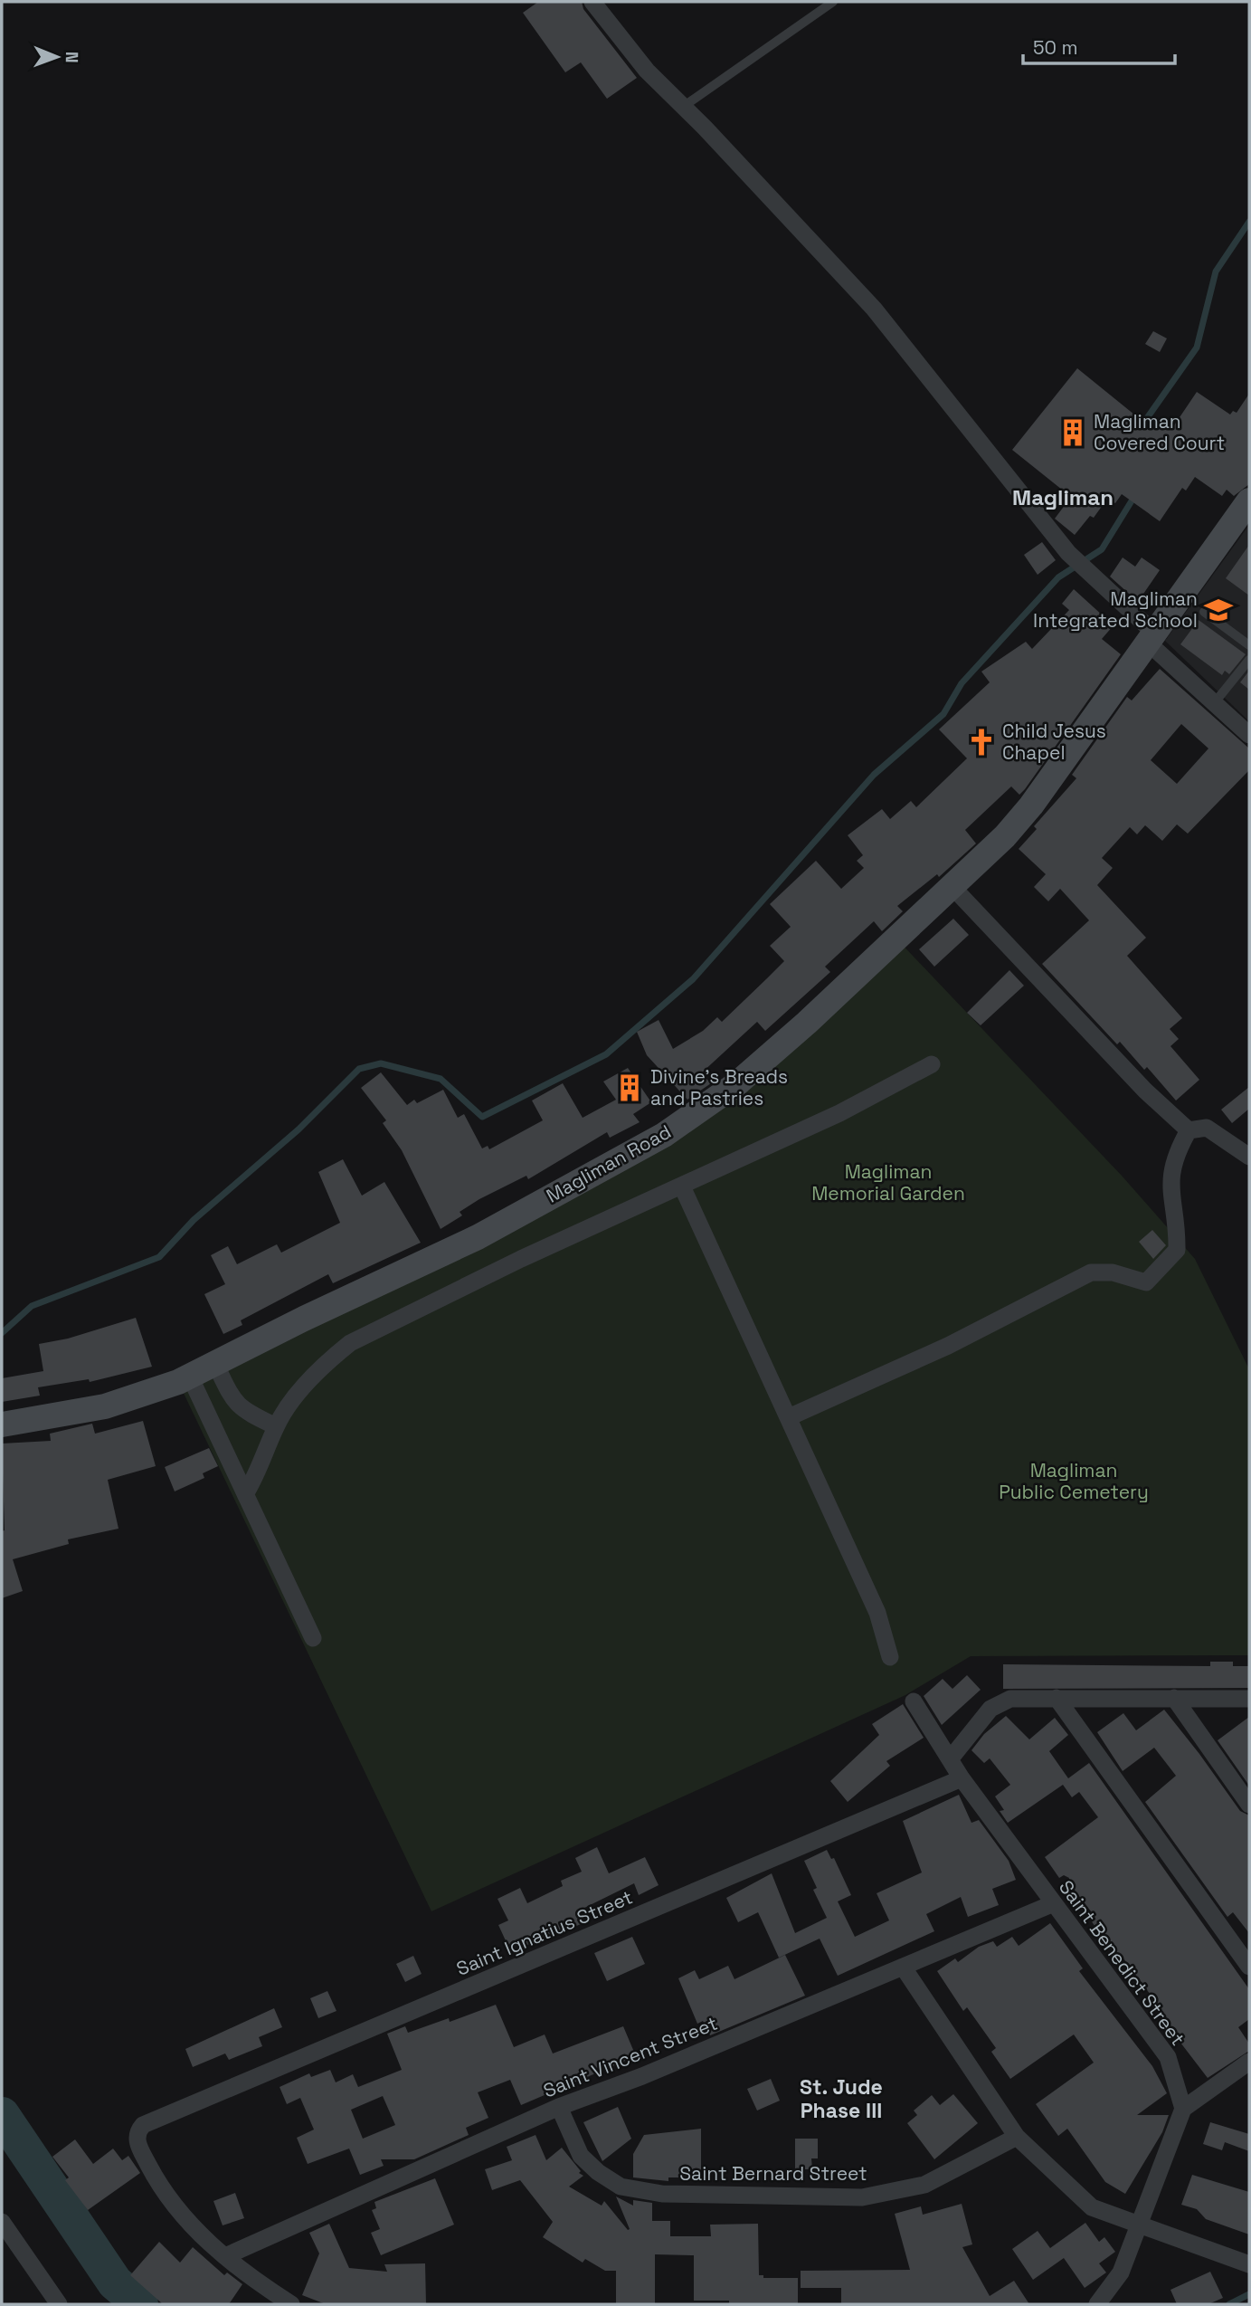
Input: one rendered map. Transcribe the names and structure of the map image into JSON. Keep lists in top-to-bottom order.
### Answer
{
  "streets": {
    "street": [
      "Magliman Road",
      "Saint Ignatius Street",
      "Saint Benedict Street",
      "Saint Vincent Street",
      "Saint Bernard Street"
    ]
  },
  "crossings": [
    ["Saint Ignatius Street", "Saint Benedict Street"],
    ["Saint Ignatius Street", "Saint Vincent Street"],
    ["Saint Benedict Street", "Saint Vincent Street"],
    ["Saint Vincent Street", "Saint Bernard Street"]
  ],
  "districts": ["Magliman", "St. Jude Phase III"],
  "parks": ["Magliman Memorial Garden", "Magliman Public Cemetery"],
  "places": {
    "building": ["Magliman Covered Court", "Divine's Breads and Pastries"],
    "school or university": ["Magliman Integrated School"],
    "church": ["Child Jesus Chapel"]
  },
  "scale_bar": "50 m",
  "north": "right"
}
